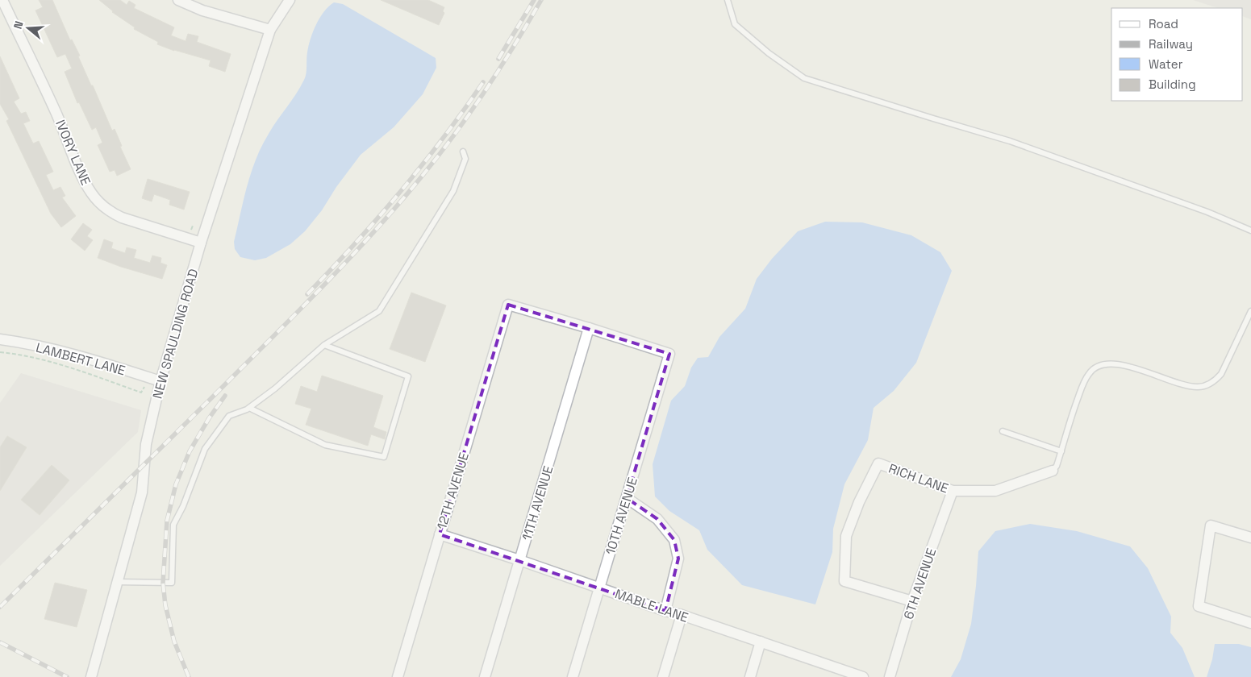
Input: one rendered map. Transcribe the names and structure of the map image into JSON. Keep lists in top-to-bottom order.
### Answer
{
  "streets": {
    "street": [
      "IVORY LANE",
      "NEW SPAULDING ROAD",
      "LAMBERT LANE",
      "RICH LANE",
      "12TH AVENUE",
      "11TH AVENUE",
      "10TH AVENUE",
      "6TH AVENUE",
      "MABLE LANE"
    ]
  },
  "crossings": [
    ["IVORY LANE", "NEW SPAULDING ROAD"],
    ["NEW SPAULDING ROAD", "LAMBERT LANE"],
    ["RICH LANE", "6TH AVENUE"],
    ["12TH AVENUE", "11TH AVENUE"],
    ["12TH AVENUE", "10TH AVENUE"],
    ["12TH AVENUE", "MABLE LANE"],
    ["11TH AVENUE", "10TH AVENUE"],
    ["11TH AVENUE", "MABLE LANE"],
    ["10TH AVENUE", "MABLE LANE"]
  ],
  "legend": [
    "Road",
    "Railway",
    "Water",
    "Building"
  ],
  "north": "left"
}
